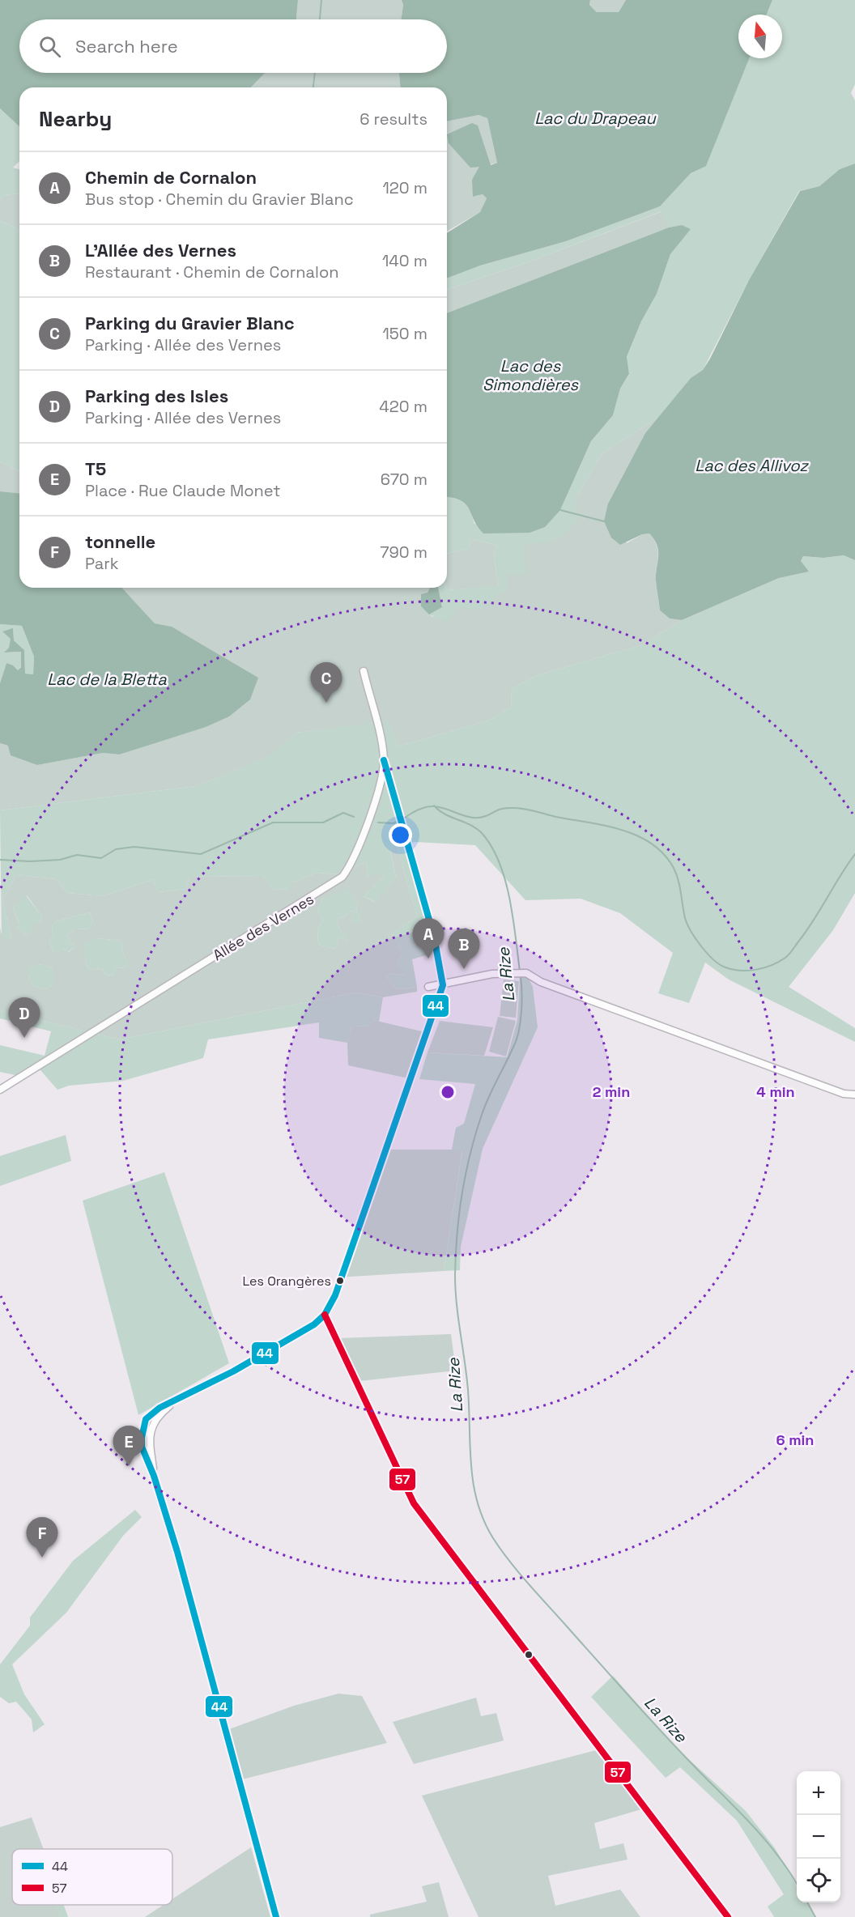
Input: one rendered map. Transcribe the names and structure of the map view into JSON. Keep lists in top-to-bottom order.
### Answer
{
  "streets": {
    "street": ["Allée des Vernes"]
  },
  "water": [
    "Lac du Drapeau",
    "Lac des Simondières",
    "Lac des Allivoz",
    "Lac de la Bletta",
    "La Rize"
  ],
  "places": ["Les Orangères"],
  "lines": ["transit line 44", "transit line 57"],
  "legend": ["44", "57"],
  "north": "top",
  "page": {
    "search": "Search here",
    "heading": ["Nearby", "6 results"],
    "list": [
      {
        "mark": "A",
        "name": "Chemin de Cornalon",
        "note": "Bus stop · Chemin du Gravier Blanc",
        "value": "120 m"
      },
      {
        "mark": "B",
        "name": "L'Allée des Vernes",
        "note": "Restaurant · Chemin de Cornalon",
        "value": "140 m"
      },
      {
        "mark": "C",
        "name": "Parking du Gravier Blanc",
        "note": "Parking · Allée des Vernes",
        "value": "150 m"
      },
      {
        "mark": "D",
        "name": "Parking des Isles",
        "note": "Parking · Allée des Vernes",
        "value": "420 m"
      },
      {
        "mark": "E",
        "name": "T5",
        "note": "Place · Rue Claude Monet",
        "value": "670 m"
      },
      {
        "mark": "F",
        "name": "tonnelle",
        "note": "Park",
        "value": "790 m"
      }
    ],
    "pins": [
      "C",
      "A",
      "B",
      "D",
      "E",
      "F"
    ],
    "map_buttons": ["+", "−"]
  },
  "rings": ["2 min", "4 min", "6 min"]
}
